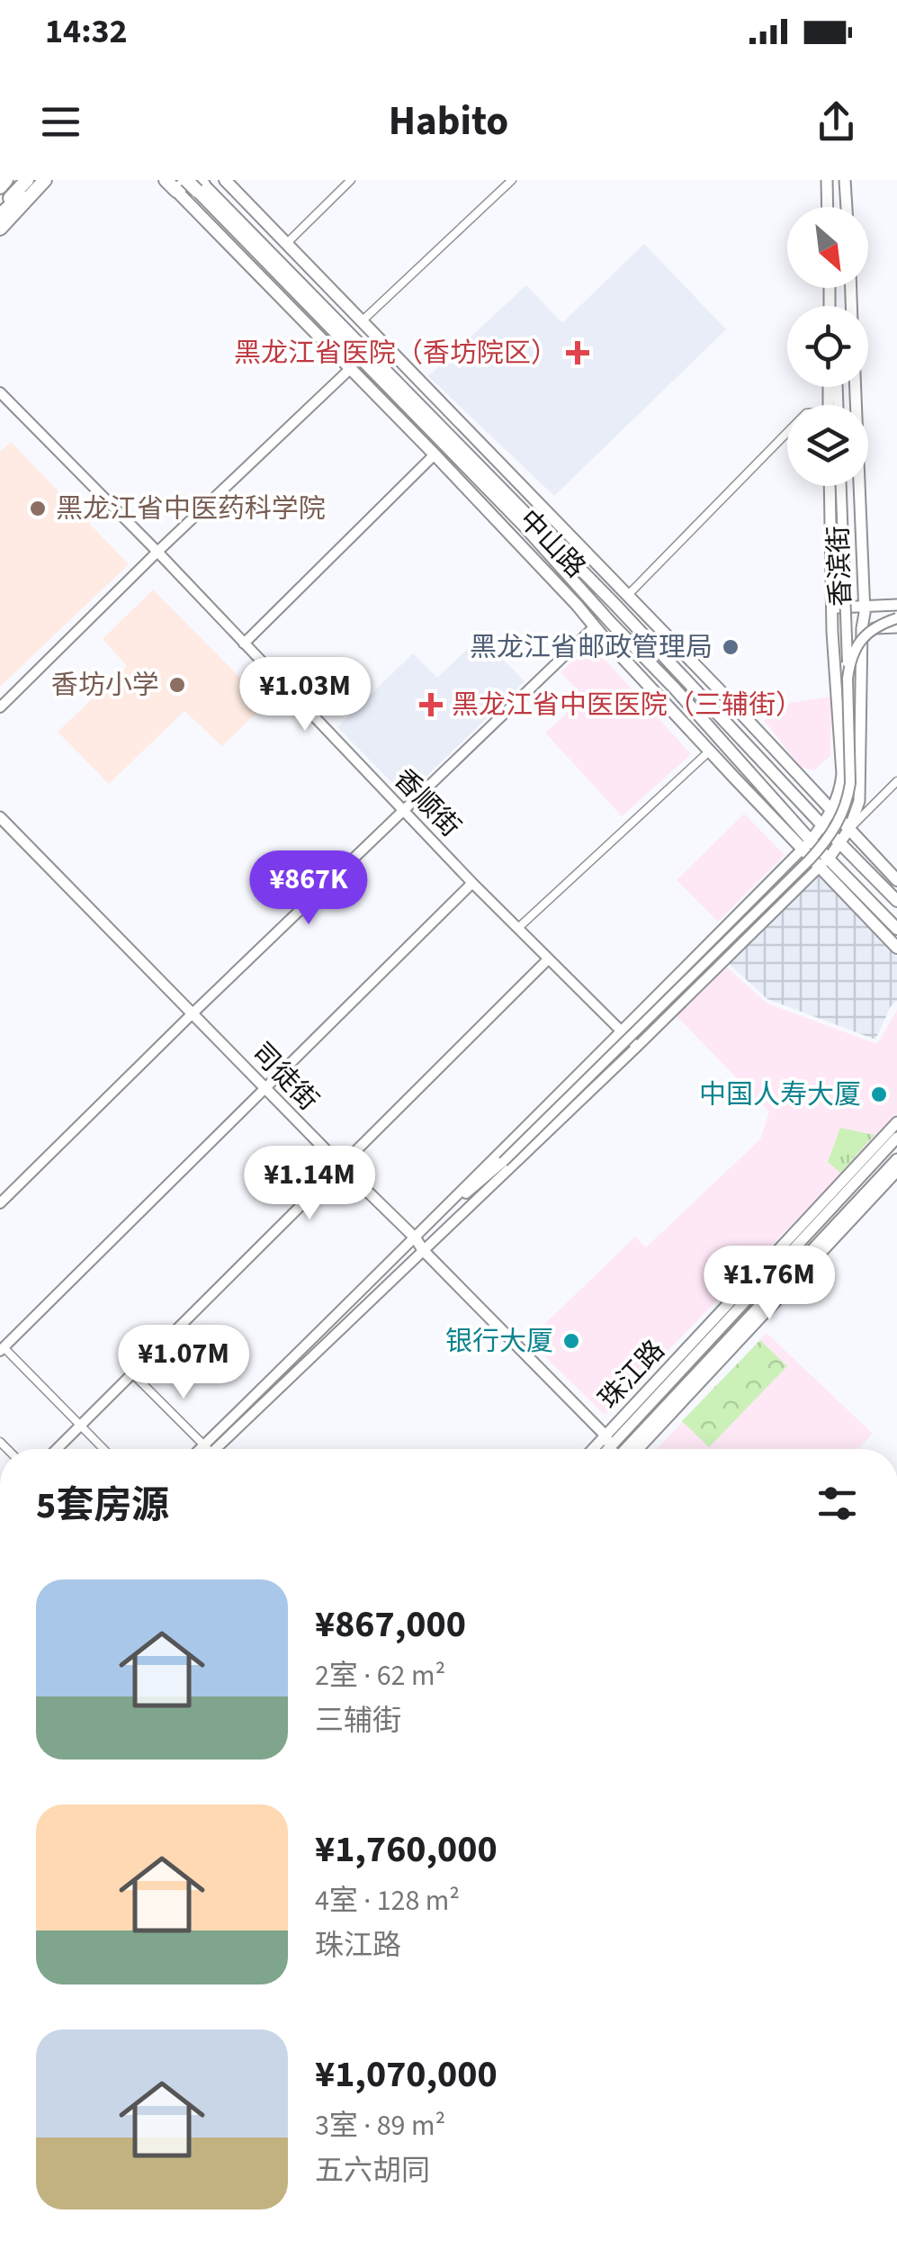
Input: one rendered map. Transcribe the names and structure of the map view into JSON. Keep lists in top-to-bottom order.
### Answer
{
  "streets": {
    "highway": ["中山路"],
    "main road": ["香滨街", "司徒街", "珠江路"],
    "street": ["香顺街"]
  },
  "crossings": [
    ["中山路", "香滨街"],
    ["司徒街", "珠江路"]
  ],
  "places": {
    "health": ["黑龙江省医院（香坊院区）", "黑龙江省中医医院（三辅街）"],
    "other": [
      "黑龙江省中医药科学院",
      "黑龙江省邮政管理局",
      "香坊小学",
      "中国人寿大厦",
      "银行大厦"
    ]
  },
  "north": "bottom right",
  "page": {
    "status": "14:32",
    "header": "Habito",
    "price": [
      "¥1.03M",
      "¥867K",
      "¥1.14M",
      "¥1.76M",
      "¥1.07M"
    ],
    "heading": "5套房源",
    "list": [
      {
        "name": "¥867,000",
        "note": "2室 · 62 m² · 三辅街"
      },
      {
        "name": "¥1,760,000",
        "note": "4室 · 128 m² · 珠江路"
      },
      {
        "name": "¥1,070,000",
        "note": "3室 · 89 m² · 五六胡同"
      }
    ]
  }
}
